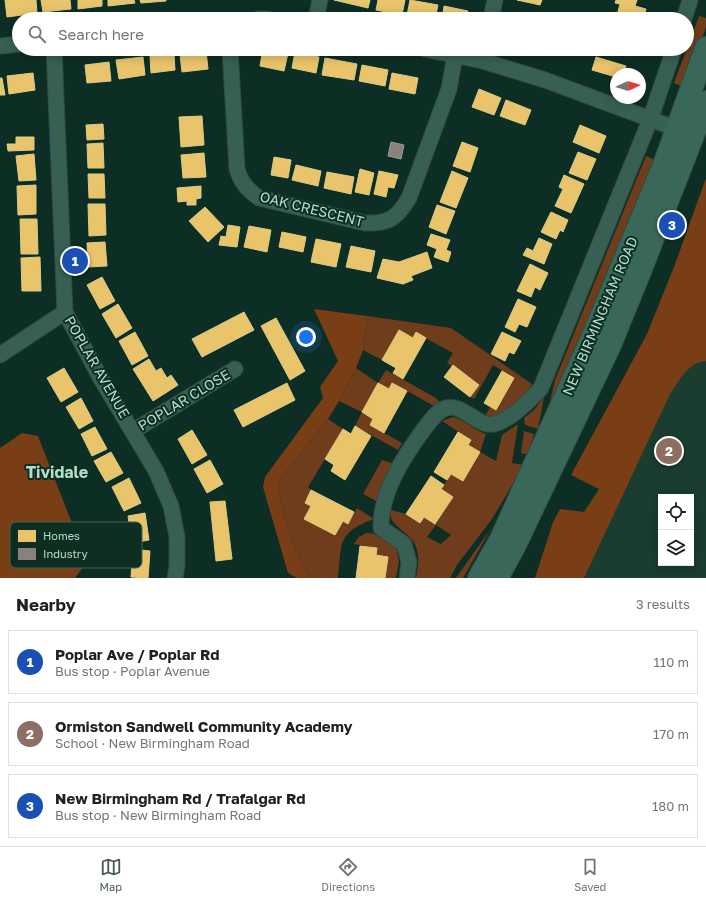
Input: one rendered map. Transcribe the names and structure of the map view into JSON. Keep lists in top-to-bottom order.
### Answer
{
  "streets": {
    "highway": ["NEW BIRMINGHAM ROAD"],
    "street": ["OAK CRESCENT", "POPLAR AVENUE", "POPLAR CLOSE"]
  },
  "crossings": [
    ["POPLAR AVENUE", "POPLAR CLOSE"]
  ],
  "districts": ["Tividale"],
  "legend": ["Homes", "Industry"],
  "north": "right",
  "page": {
    "search": "Search here",
    "pins": ["3", "1", "2"],
    "heading": ["Nearby", "3 results"],
    "list": [
      {
        "mark": "1",
        "name": "Poplar Ave / Poplar Rd",
        "note": "Bus stop · Poplar Avenue",
        "value": "110 m"
      },
      {
        "mark": "2",
        "name": "Ormiston Sandwell Community Academy",
        "note": "School · New Birmingham Road",
        "value": "170 m"
      },
      {
        "mark": "3",
        "name": "New Birmingham Rd / Trafalgar Rd",
        "note": "Bus stop · New Birmingham Road",
        "value": "180 m"
      }
    ],
    "nav": ["Map", "Directions", "Saved"]
  }
}
